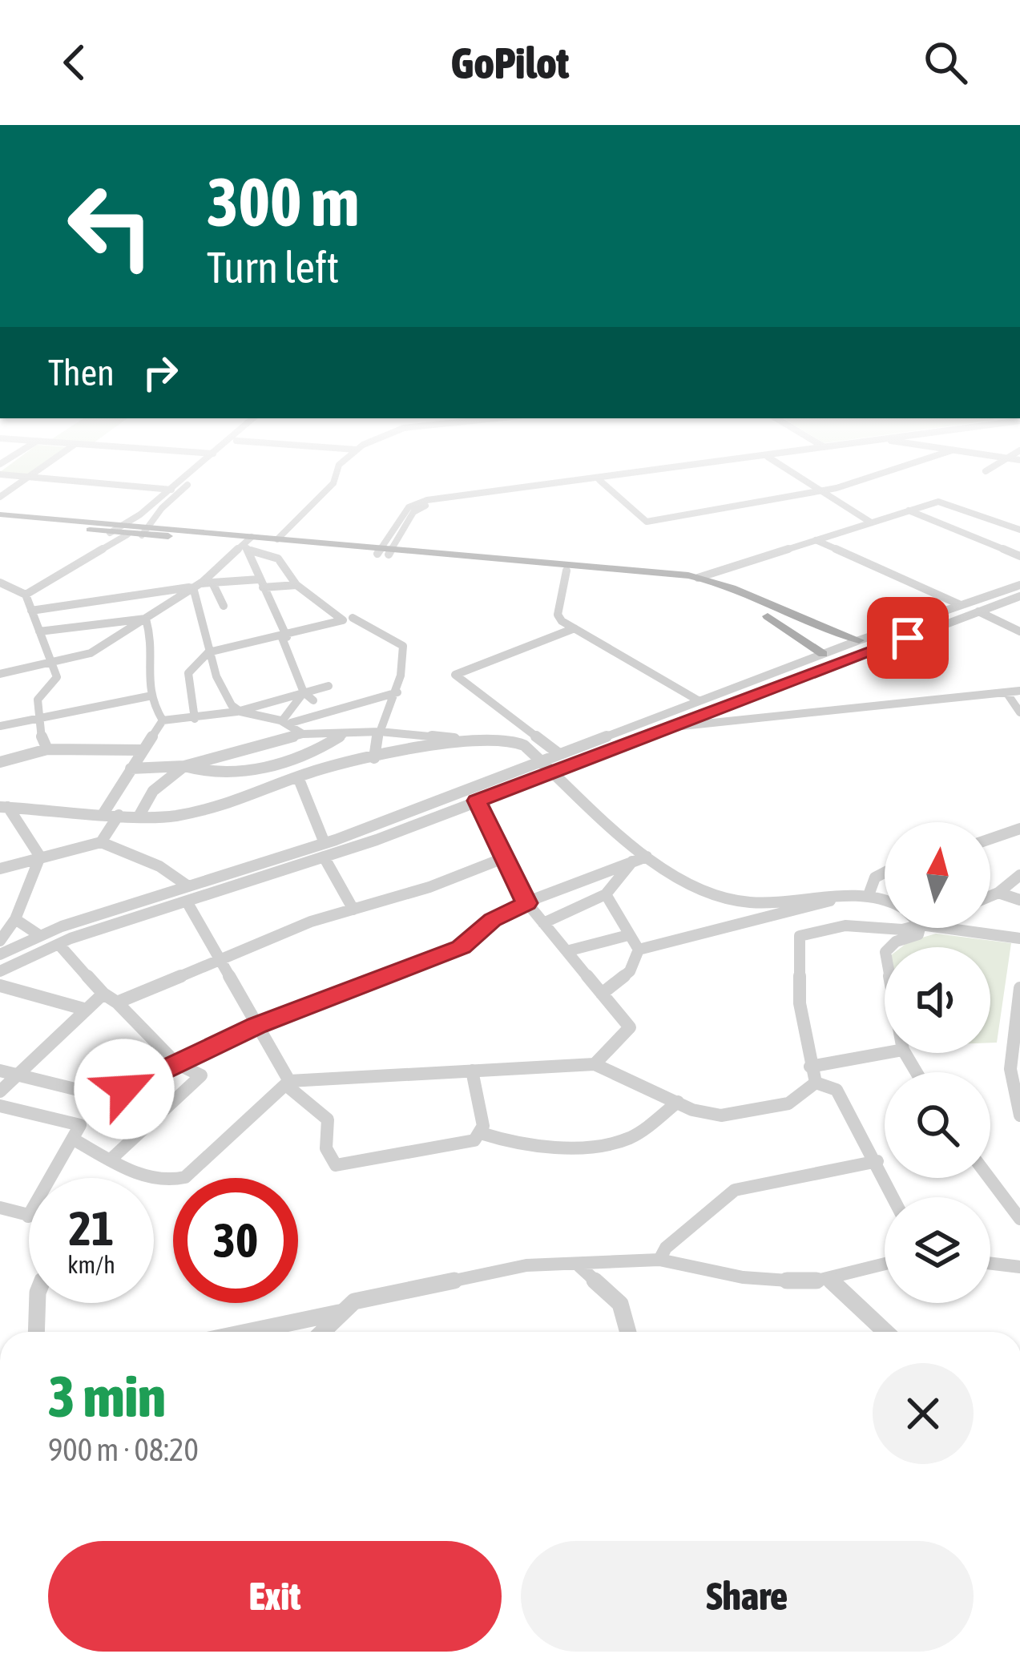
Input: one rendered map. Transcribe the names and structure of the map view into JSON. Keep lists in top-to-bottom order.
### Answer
{
  "north": "top",
  "page": {
    "header": "GoPilot",
    "turn": ["300 m", "Turn left"],
    "then": "Then",
    "speed": "21 km/h",
    "limit": "30",
    "heading": ["3 min", "900 m · 08:20"],
    "buttons": ["Exit", "Share"]
  }
}
